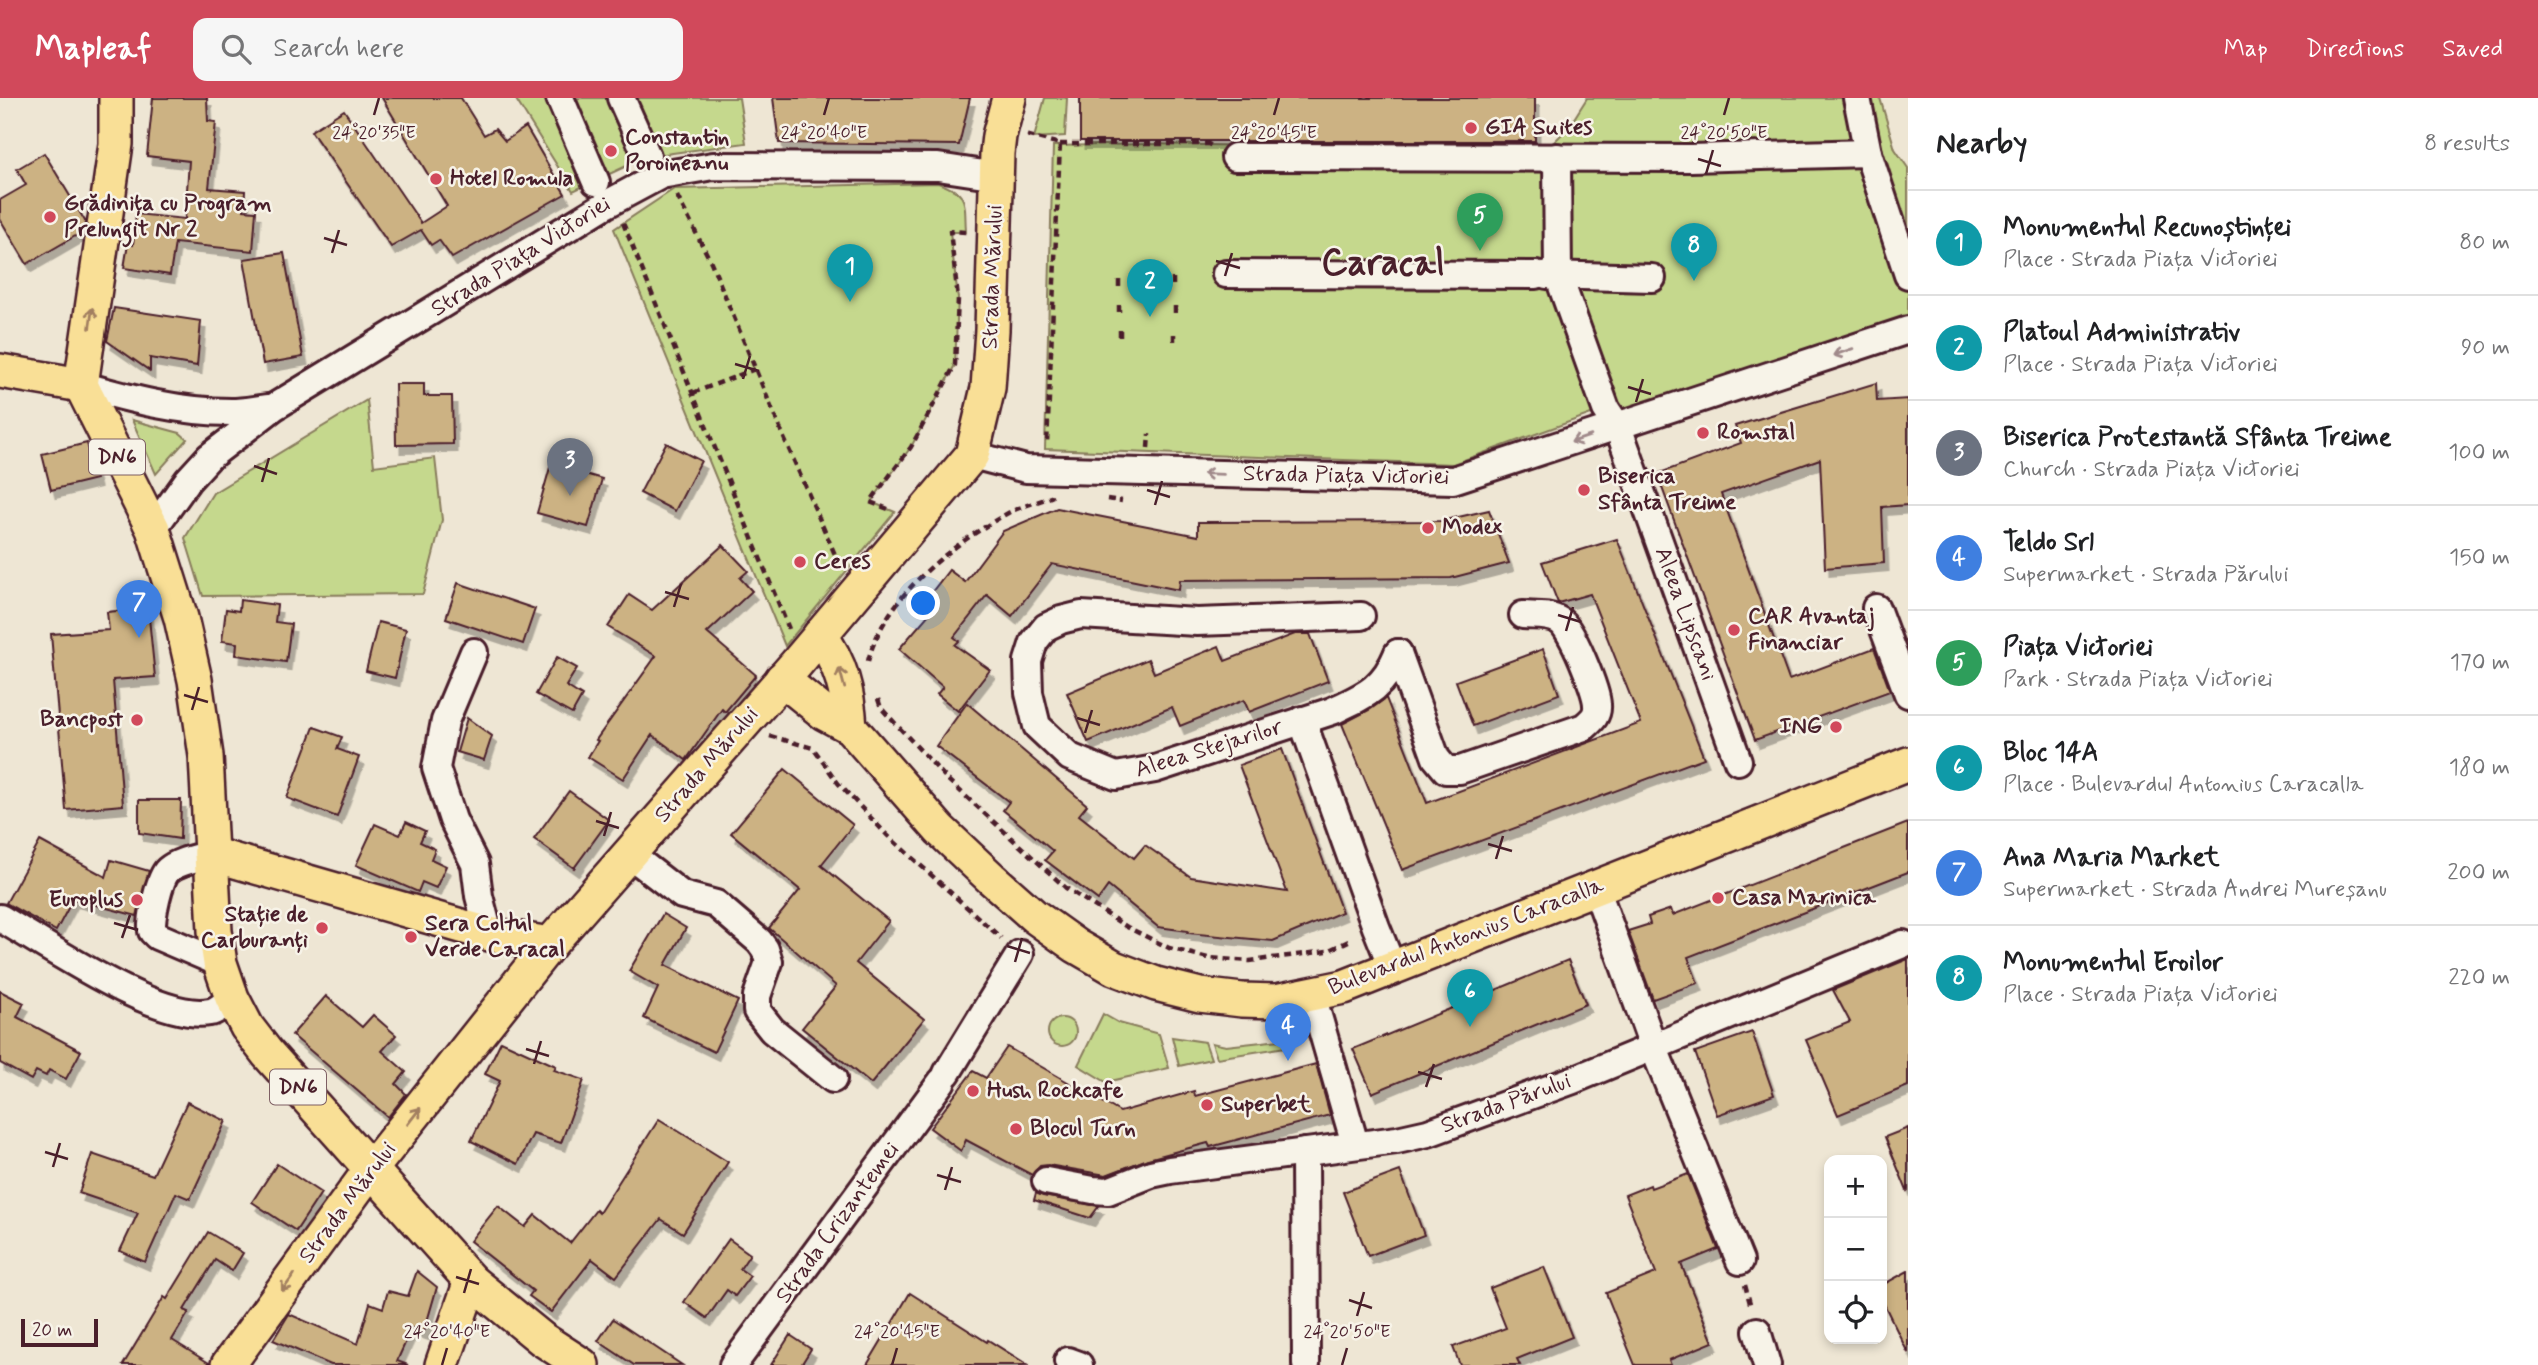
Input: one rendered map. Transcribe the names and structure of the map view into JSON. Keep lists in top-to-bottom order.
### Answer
{
  "streets": {
    "main road": ["Strada Mărului", "DN6", "Bulevardul Antonius Caracalla"],
    "street": [
      "Strada Piața Victoriei",
      "Aleea Lipscani",
      "Aleea Stejarilor",
      "Strada Părului",
      "Strada Crizantemei"
    ]
  },
  "crossings": [
    ["Strada Piața Victoriei", "Strada Mărului"],
    ["Strada Piața Victoriei", "DN6"],
    ["Strada Piața Victoriei", "Aleea Lipscani"],
    ["Strada Mărului", "DN6"],
    ["Strada Mărului", "Bulevardul Antonius Caracalla"],
    ["Aleea Stejarilor", "Bulevardul Antonius Caracalla"]
  ],
  "districts": ["Caracal"],
  "places": [
    "GIA Suites",
    "Constantin Poroineanu",
    "Hotel Romula",
    "Grădinița cu Program Prelungit Nr 2",
    "Romstal",
    "Biserica Sfânta Treime",
    "Modex",
    "Ceres",
    "CAR Avantaj Financiar",
    "Bancpost",
    "ING",
    "Casa Marinica",
    "Europlus",
    "Stație de Carburanți",
    "Sera Coltul Verde Caracal",
    "Hush Rockcafe",
    "Superbet",
    "Blocul Turn"
  ],
  "scale_bar": "20 m",
  "page": {
    "header": "Mapleaf",
    "search": "Search here",
    "nav": ["Map", "Directions", "Saved"],
    "heading": ["Nearby", "8 results"],
    "list": [
      {
        "mark": "1",
        "name": "Monumentul Recunoștinței",
        "note": "Place · Strada Piața Victoriei",
        "value": "80 m"
      },
      {
        "mark": "2",
        "name": "Platoul Administrativ",
        "note": "Place · Strada Piața Victoriei",
        "value": "90 m"
      },
      {
        "mark": "3",
        "name": "Biserica Protestantă Sfânta Treime",
        "note": "Church · Strada Piața Victoriei",
        "value": "100 m"
      },
      {
        "mark": "4",
        "name": "Teldo Srl",
        "note": "Supermarket · Strada Părului",
        "value": "150 m"
      },
      {
        "mark": "5",
        "name": "Piața Victoriei",
        "note": "Park · Strada Piața Victoriei",
        "value": "170 m"
      },
      {
        "mark": "6",
        "name": "Bloc 14A",
        "note": "Place · Bulevardul Antonius Caracalla",
        "value": "180 m"
      },
      {
        "mark": "7",
        "name": "Ana Maria Market",
        "note": "Supermarket · Strada Andrei Mureșanu",
        "value": "200 m"
      },
      {
        "mark": "8",
        "name": "Monumentul Eroilor",
        "note": "Place · Strada Piața Victoriei",
        "value": "220 m"
      }
    ],
    "pins": [
      "5",
      "8",
      "1",
      "2",
      "3",
      "7",
      "6",
      "4"
    ],
    "map_buttons": ["+", "−"],
    "scale": "20 m"
  },
  "coordinates": [
    "24°20'35\"E",
    "24°20'40\"E",
    "24°20'45\"E",
    "24°20'50\"E"
  ]
}
